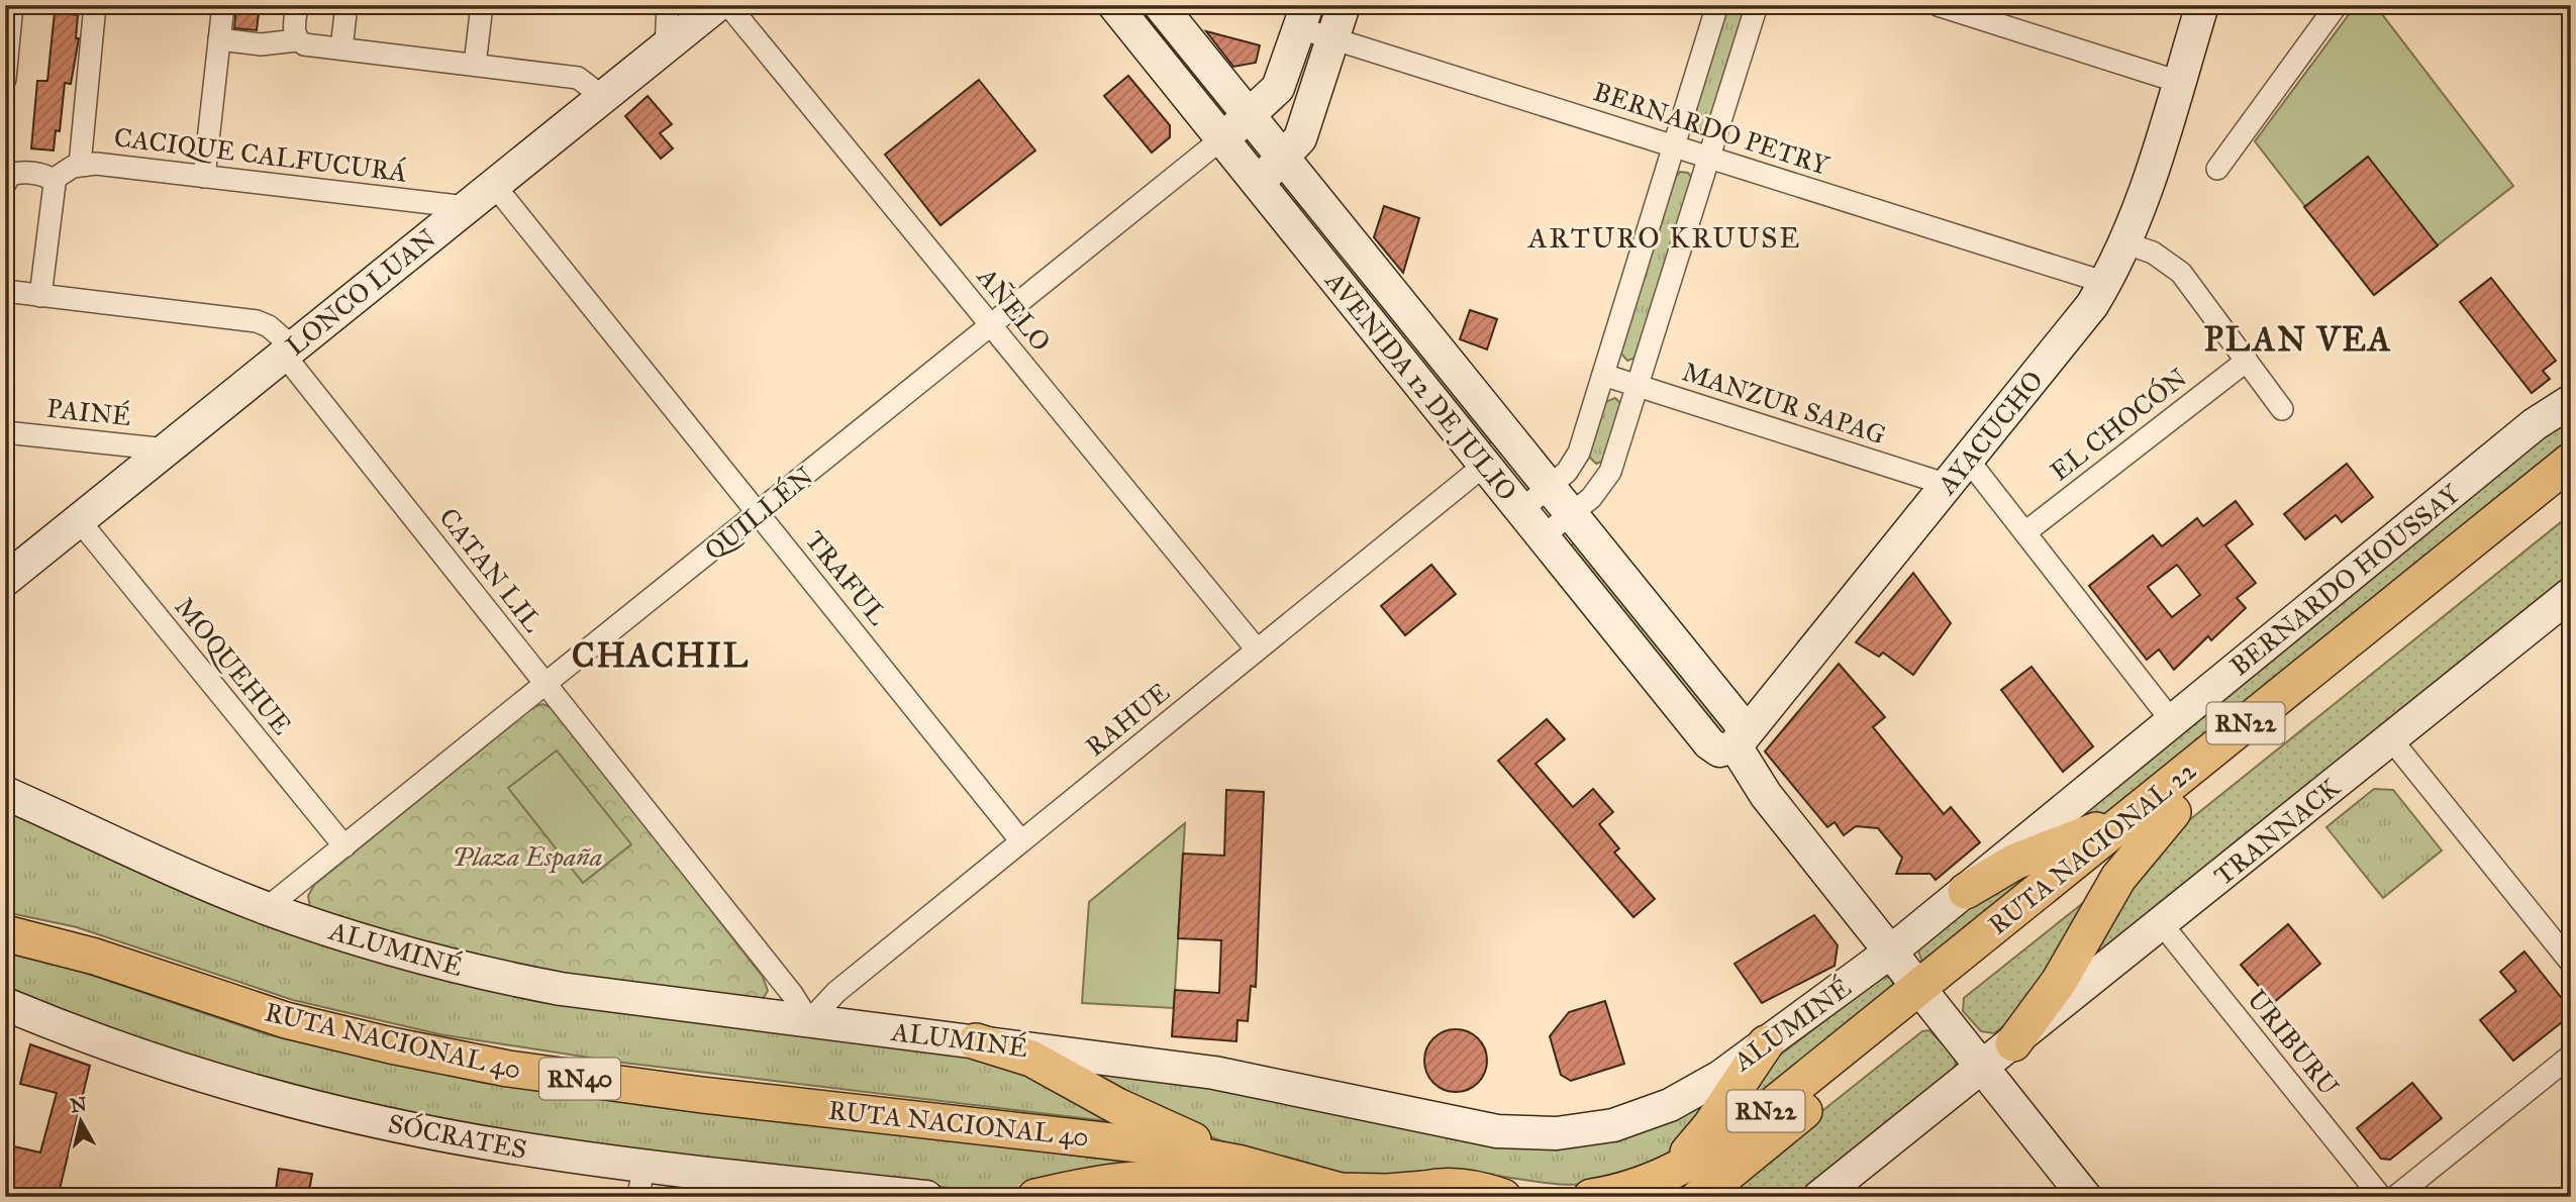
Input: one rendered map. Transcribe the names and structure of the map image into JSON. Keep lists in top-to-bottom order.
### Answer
{
  "streets": {
    "main road": [
      "RN22",
      "RUTA NACIONAL 22",
      "RUTA NACIONAL 40",
      "RN40"
    ],
    "street": [
      "BERNARDO PETRY",
      "CACIQUE CALFUCURÁ",
      "LONCO LUAN",
      "AÑELO",
      "AVENIDA 12 DE JULIO",
      "MANZUR SAPAG",
      "PAINÉ",
      "EL CHOCÓN",
      "AYACUCHO",
      "QUILLÉN",
      "CATAN LIL",
      "TRAFUL",
      "BERNARDO HOUSSAY",
      "MOQUEHUE",
      "RAHUE",
      "TRANNACK",
      "ALUMINÉ",
      "URIBURU",
      "SÓCRATES"
    ]
  },
  "crossings": [
    ["BERNARDO PETRY", "AYACUCHO"],
    ["BERNARDO PETRY", "QUILLÉN"],
    ["CACIQUE CALFUCURÁ", "LONCO LUAN"],
    ["LONCO LUAN", "PAINÉ"],
    ["LONCO LUAN", "CATAN LIL"],
    ["LONCO LUAN", "TRAFUL"],
    ["LONCO LUAN", "MOQUEHUE"],
    ["AÑELO", "QUILLÉN"],
    ["AÑELO", "RAHUE"],
    ["AVENIDA 12 DE JULIO", "AYACUCHO"],
    ["AVENIDA 12 DE JULIO", "QUILLÉN"],
    ["AVENIDA 12 DE JULIO", "BERNARDO HOUSSAY"],
    ["AVENIDA 12 DE JULIO", "RAHUE"],
    ["AVENIDA 12 DE JULIO", "TRANNACK"],
    ["AVENIDA 12 DE JULIO", "RUTA NACIONAL 22"],
    ["AVENIDA 12 DE JULIO", "ALUMINÉ"],
    ["MANZUR SAPAG", "AYACUCHO"],
    ["QUILLÉN", "CATAN LIL"],
    ["QUILLÉN", "TRAFUL"],
    ["QUILLÉN", "MOQUEHUE"],
    ["QUILLÉN", "ALUMINÉ"],
    ["CATAN LIL", "RAHUE"],
    ["CATAN LIL", "ALUMINÉ"],
    ["TRAFUL", "RAHUE"],
    ["BERNARDO HOUSSAY", "ALUMINÉ"],
    ["RAHUE", "ALUMINÉ"],
    ["TRANNACK", "URIBURU"],
    ["RUTA NACIONAL 40", "RN40"]
  ],
  "districts": ["ARTURO KRUUSE", "PLAN VEA", "CHACHIL"],
  "parks": ["Plaza España"],
  "north": "top"
}
